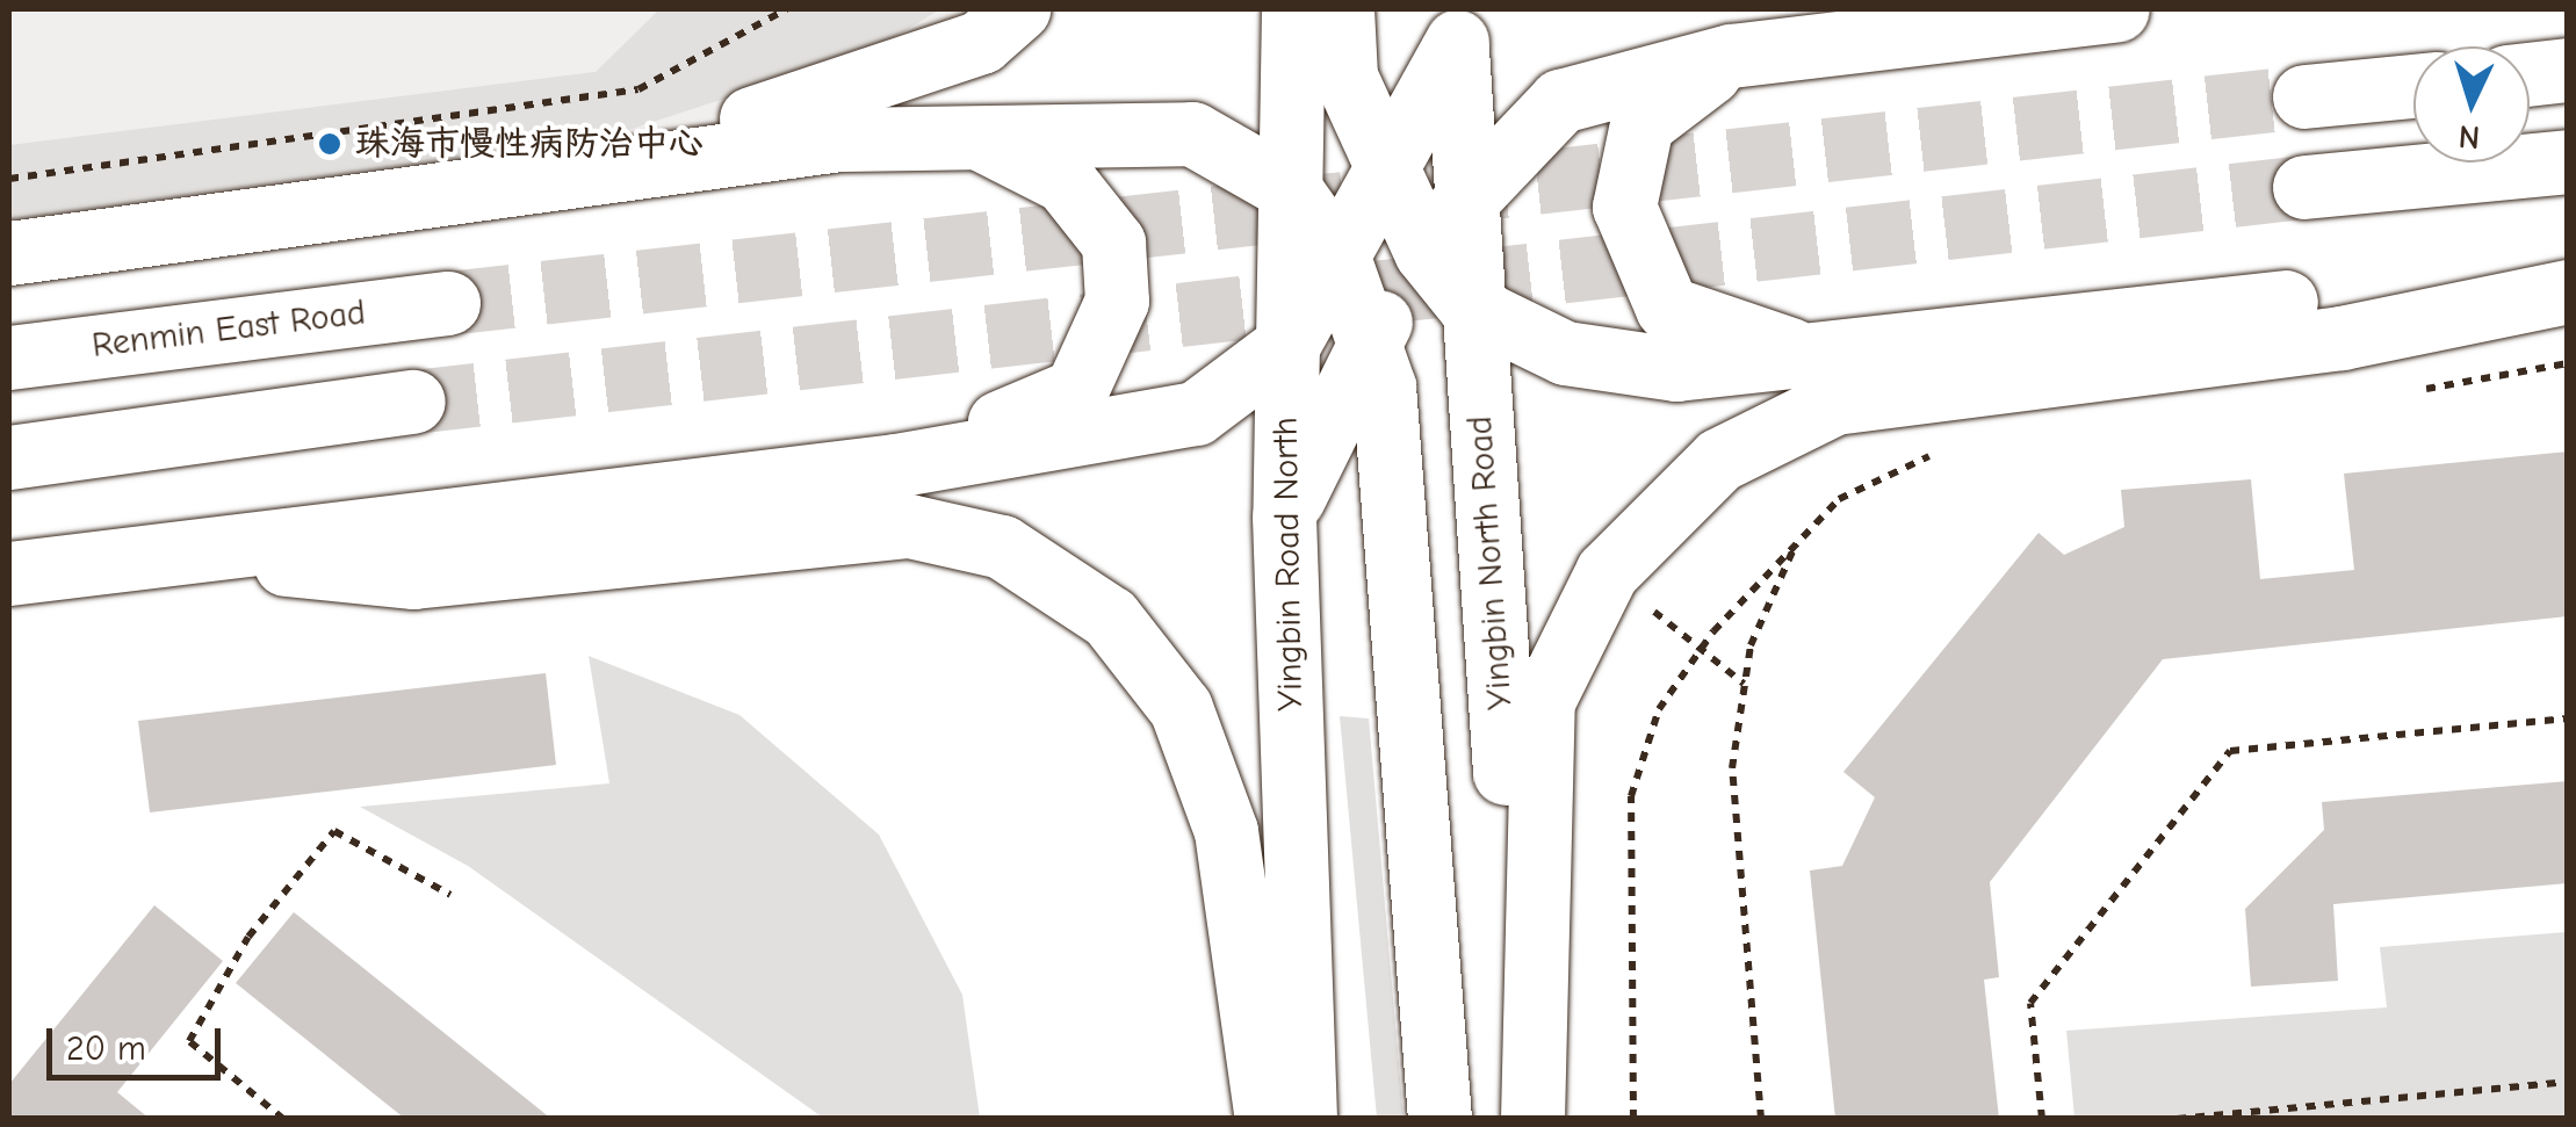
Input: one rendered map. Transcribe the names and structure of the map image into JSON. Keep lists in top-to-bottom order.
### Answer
{
  "streets": {
    "main road": ["Renmin East Road", "Yingbin North Road", "Yingbin Road North"]
  },
  "places": ["珠海市慢性病防治中心"],
  "scale_bar": "20 m",
  "north": "bottom"
}
